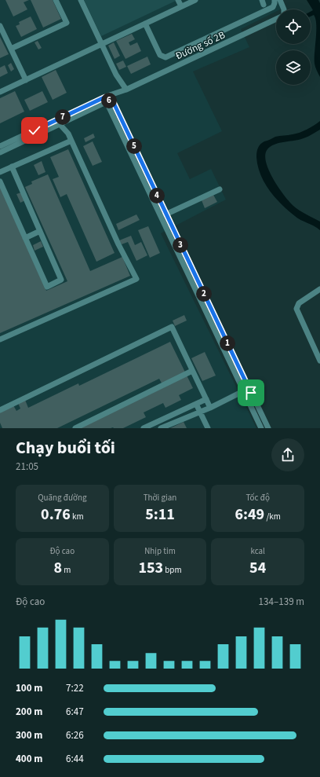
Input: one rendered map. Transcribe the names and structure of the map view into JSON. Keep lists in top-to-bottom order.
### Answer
{
  "streets": {
    "street": ["Đường số 2B"]
  },
  "page": {
    "pins": [
      "6",
      "7",
      "5",
      "4",
      "3",
      "2",
      "1"
    ],
    "heading": ["Chạy buổi tối", "21:05"],
    "stats": [
      ["Quãng đường", "0.76 km"],
      ["Thời gian", "5:11"],
      ["Tốc độ", "6:49 /km"],
      ["Độ cao", "8 m"],
      ["Nhịp tim", "153 bpm"],
      ["kcal", "54"]
    ],
    "chart": ["Độ cao", "134–139 m"],
    "list": [
      {
        "name": "100 m",
        "note": "7:22"
      },
      {
        "name": "200 m",
        "note": "6:47"
      },
      {
        "name": "300 m",
        "note": "6:26"
      },
      {
        "name": "400 m",
        "note": "6:44"
      }
    ]
  }
}
